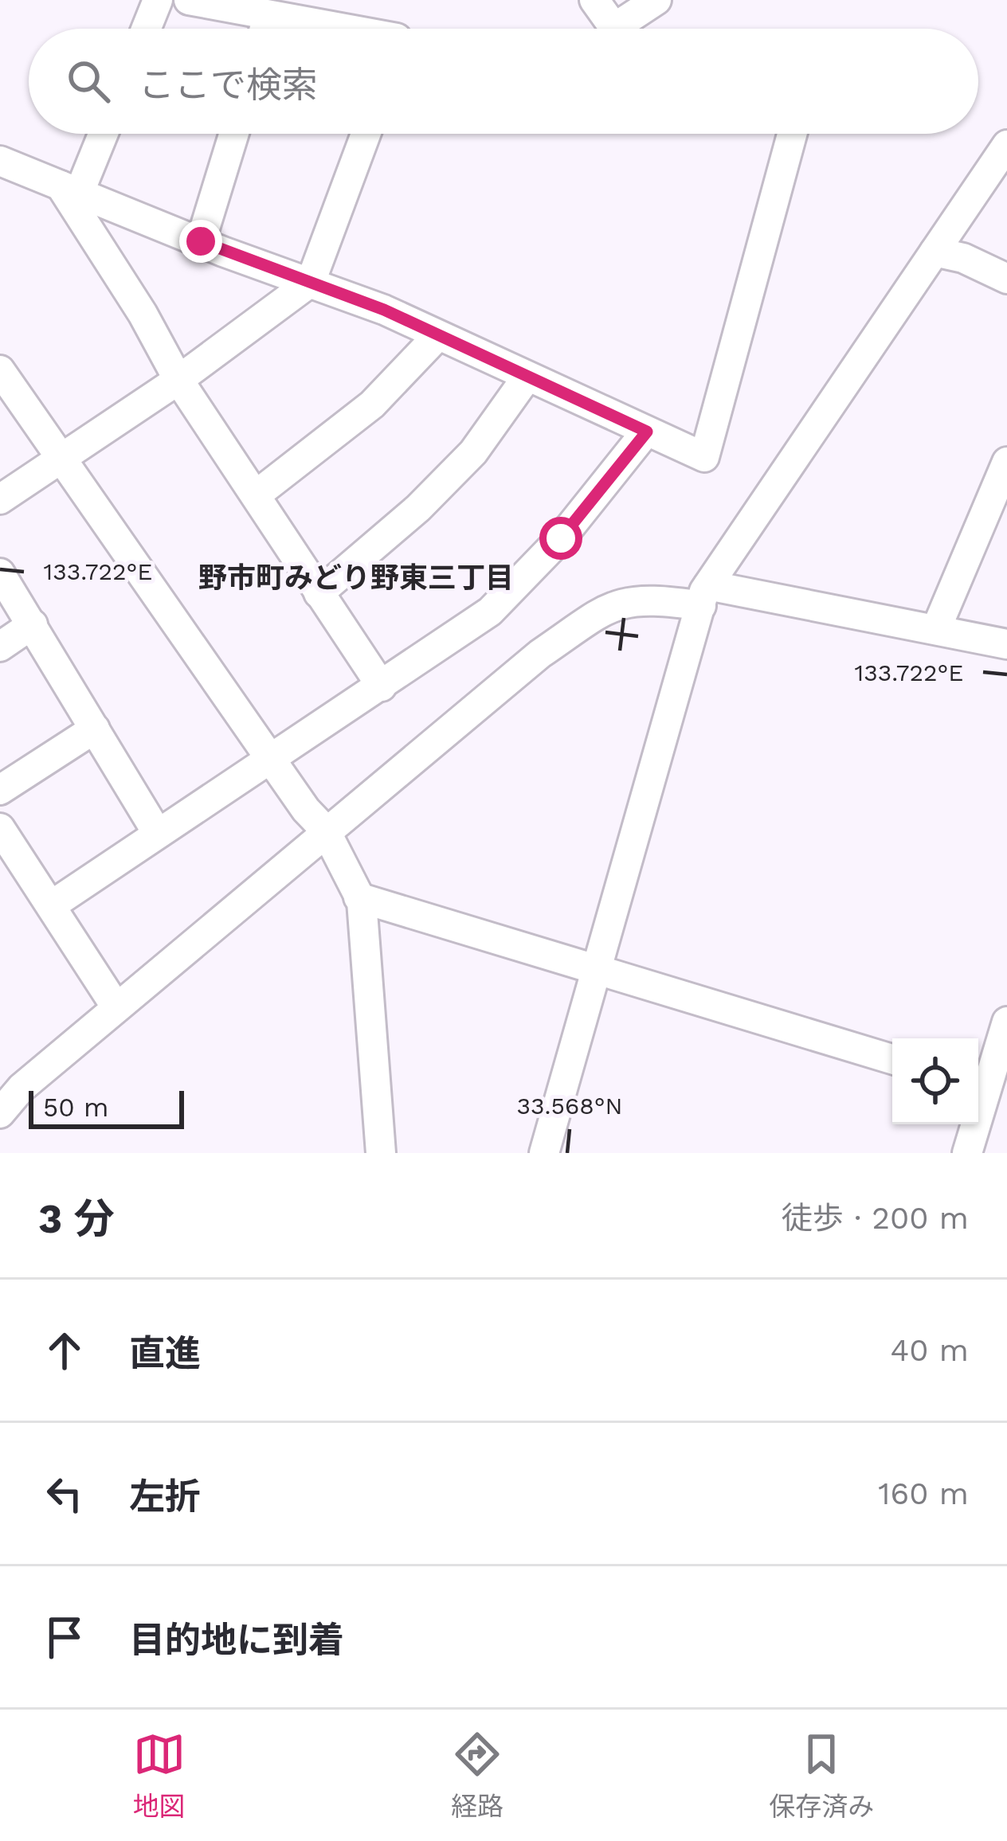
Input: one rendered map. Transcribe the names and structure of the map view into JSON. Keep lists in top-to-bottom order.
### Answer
{
  "districts": ["野市町みどり野東三丁目"],
  "scale_bar": "50 m",
  "page": {
    "search": "ここで検索",
    "scale": "50 m",
    "heading": ["3 分", "徒歩 · 200 m"],
    "list": [
      ["直進", "40 m"],
      ["左折", "160 m"],
      "目的地に到着"
    ],
    "nav": ["地図", "経路", "保存済み"]
  },
  "coordinates": ["133.722°E", "33.568°N"]
}
